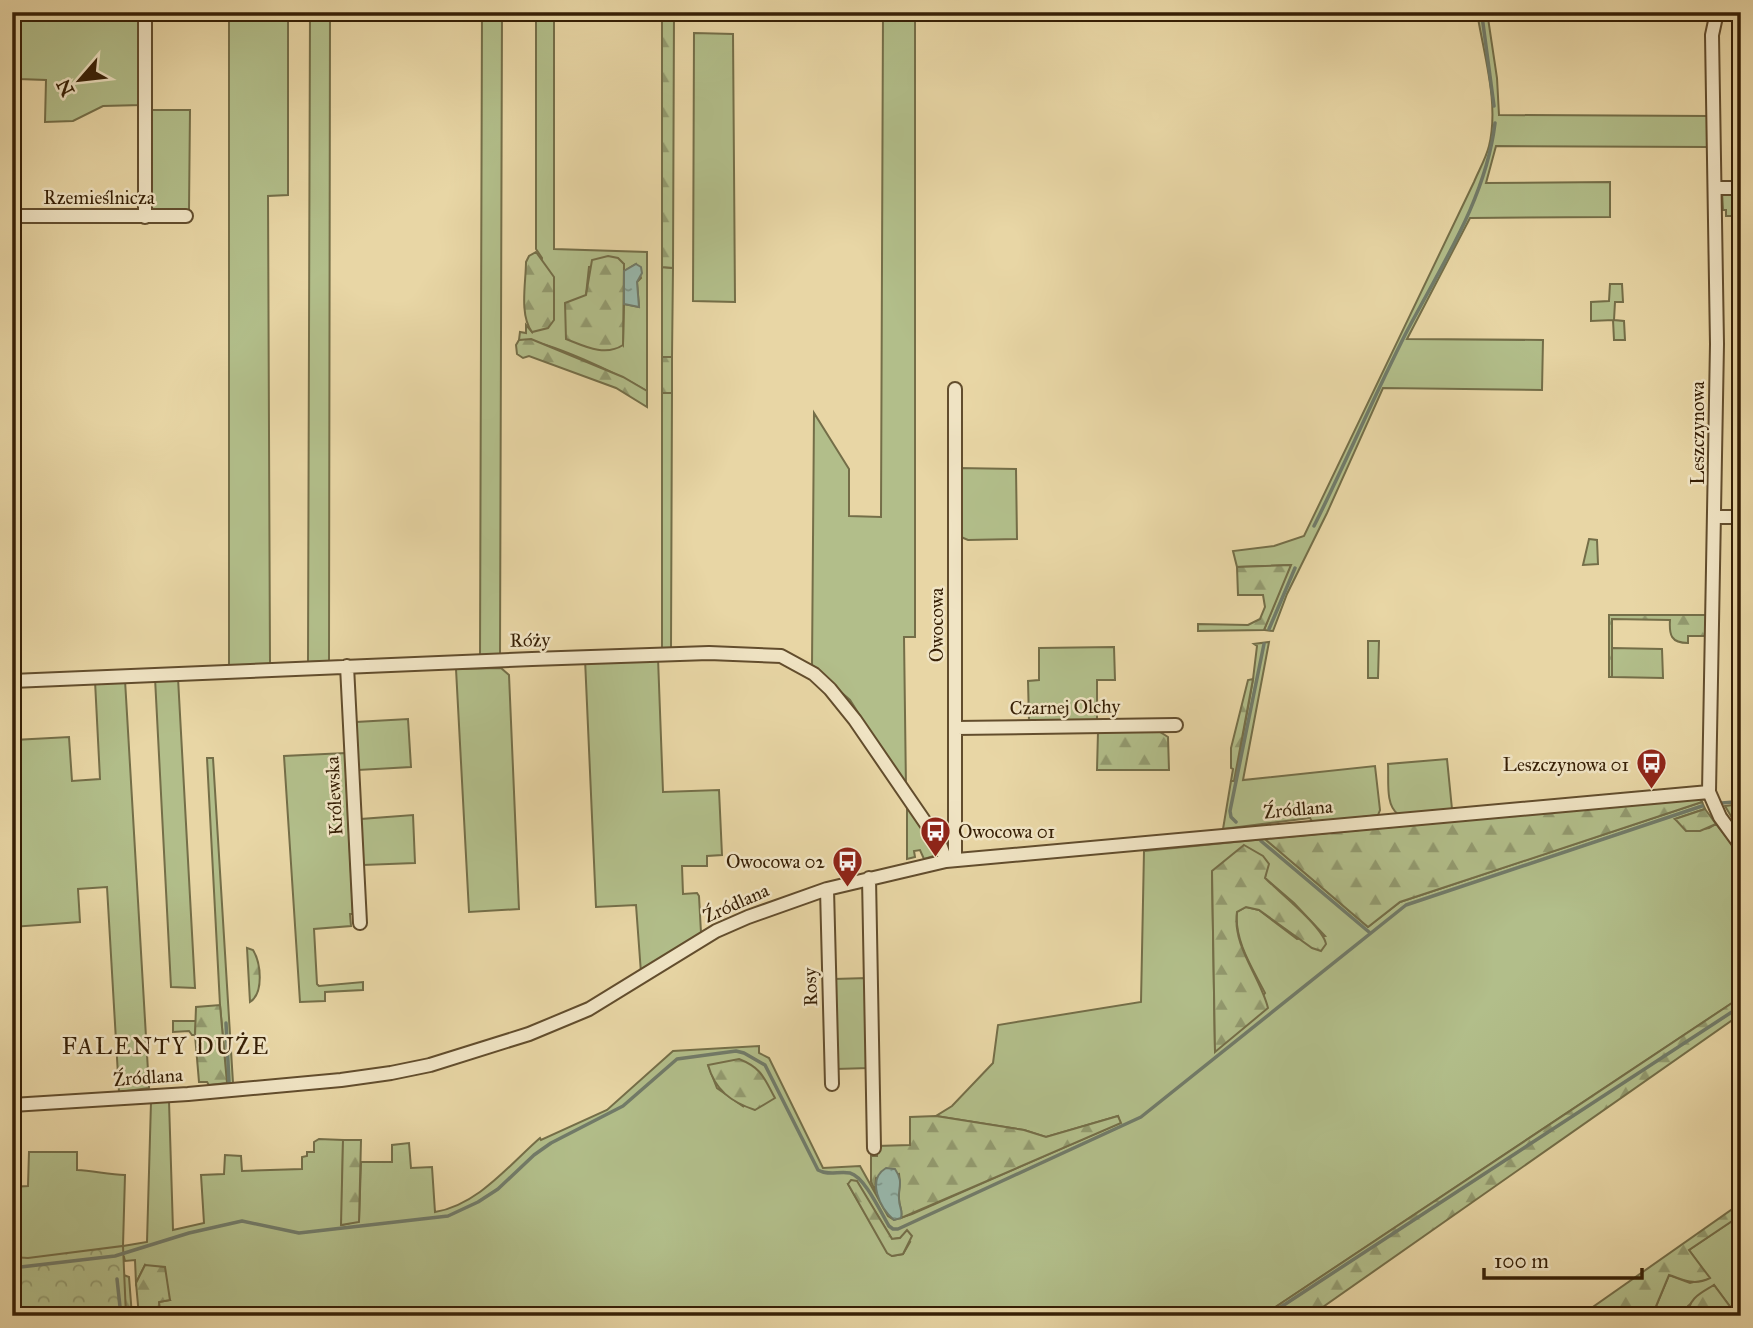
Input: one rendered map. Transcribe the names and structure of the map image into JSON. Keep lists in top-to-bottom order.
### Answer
{
  "streets": {
    "street": [
      "Rzemieślnicza",
      "Leszczynowa",
      "Owocowa",
      "Róży",
      "Czarnej Olchy",
      "Królewska",
      "Źródlana",
      "Rosy"
    ]
  },
  "crossings": [
    ["Leszczynowa", "Źródlana"],
    ["Owocowa", "Róży"],
    ["Owocowa", "Czarnej Olchy"],
    ["Owocowa", "Źródlana"],
    ["Róży", "Królewska"],
    ["Róży", "Źródlana"],
    ["Źródlana", "Rosy"]
  ],
  "districts": ["FALENTY DUŻE"],
  "places": {
    "bus stop": ["Leszczynowa 01", "Owocowa 01", "Owocowa 02"]
  },
  "scale_bar": "100 m",
  "north": "bottom left"
}
